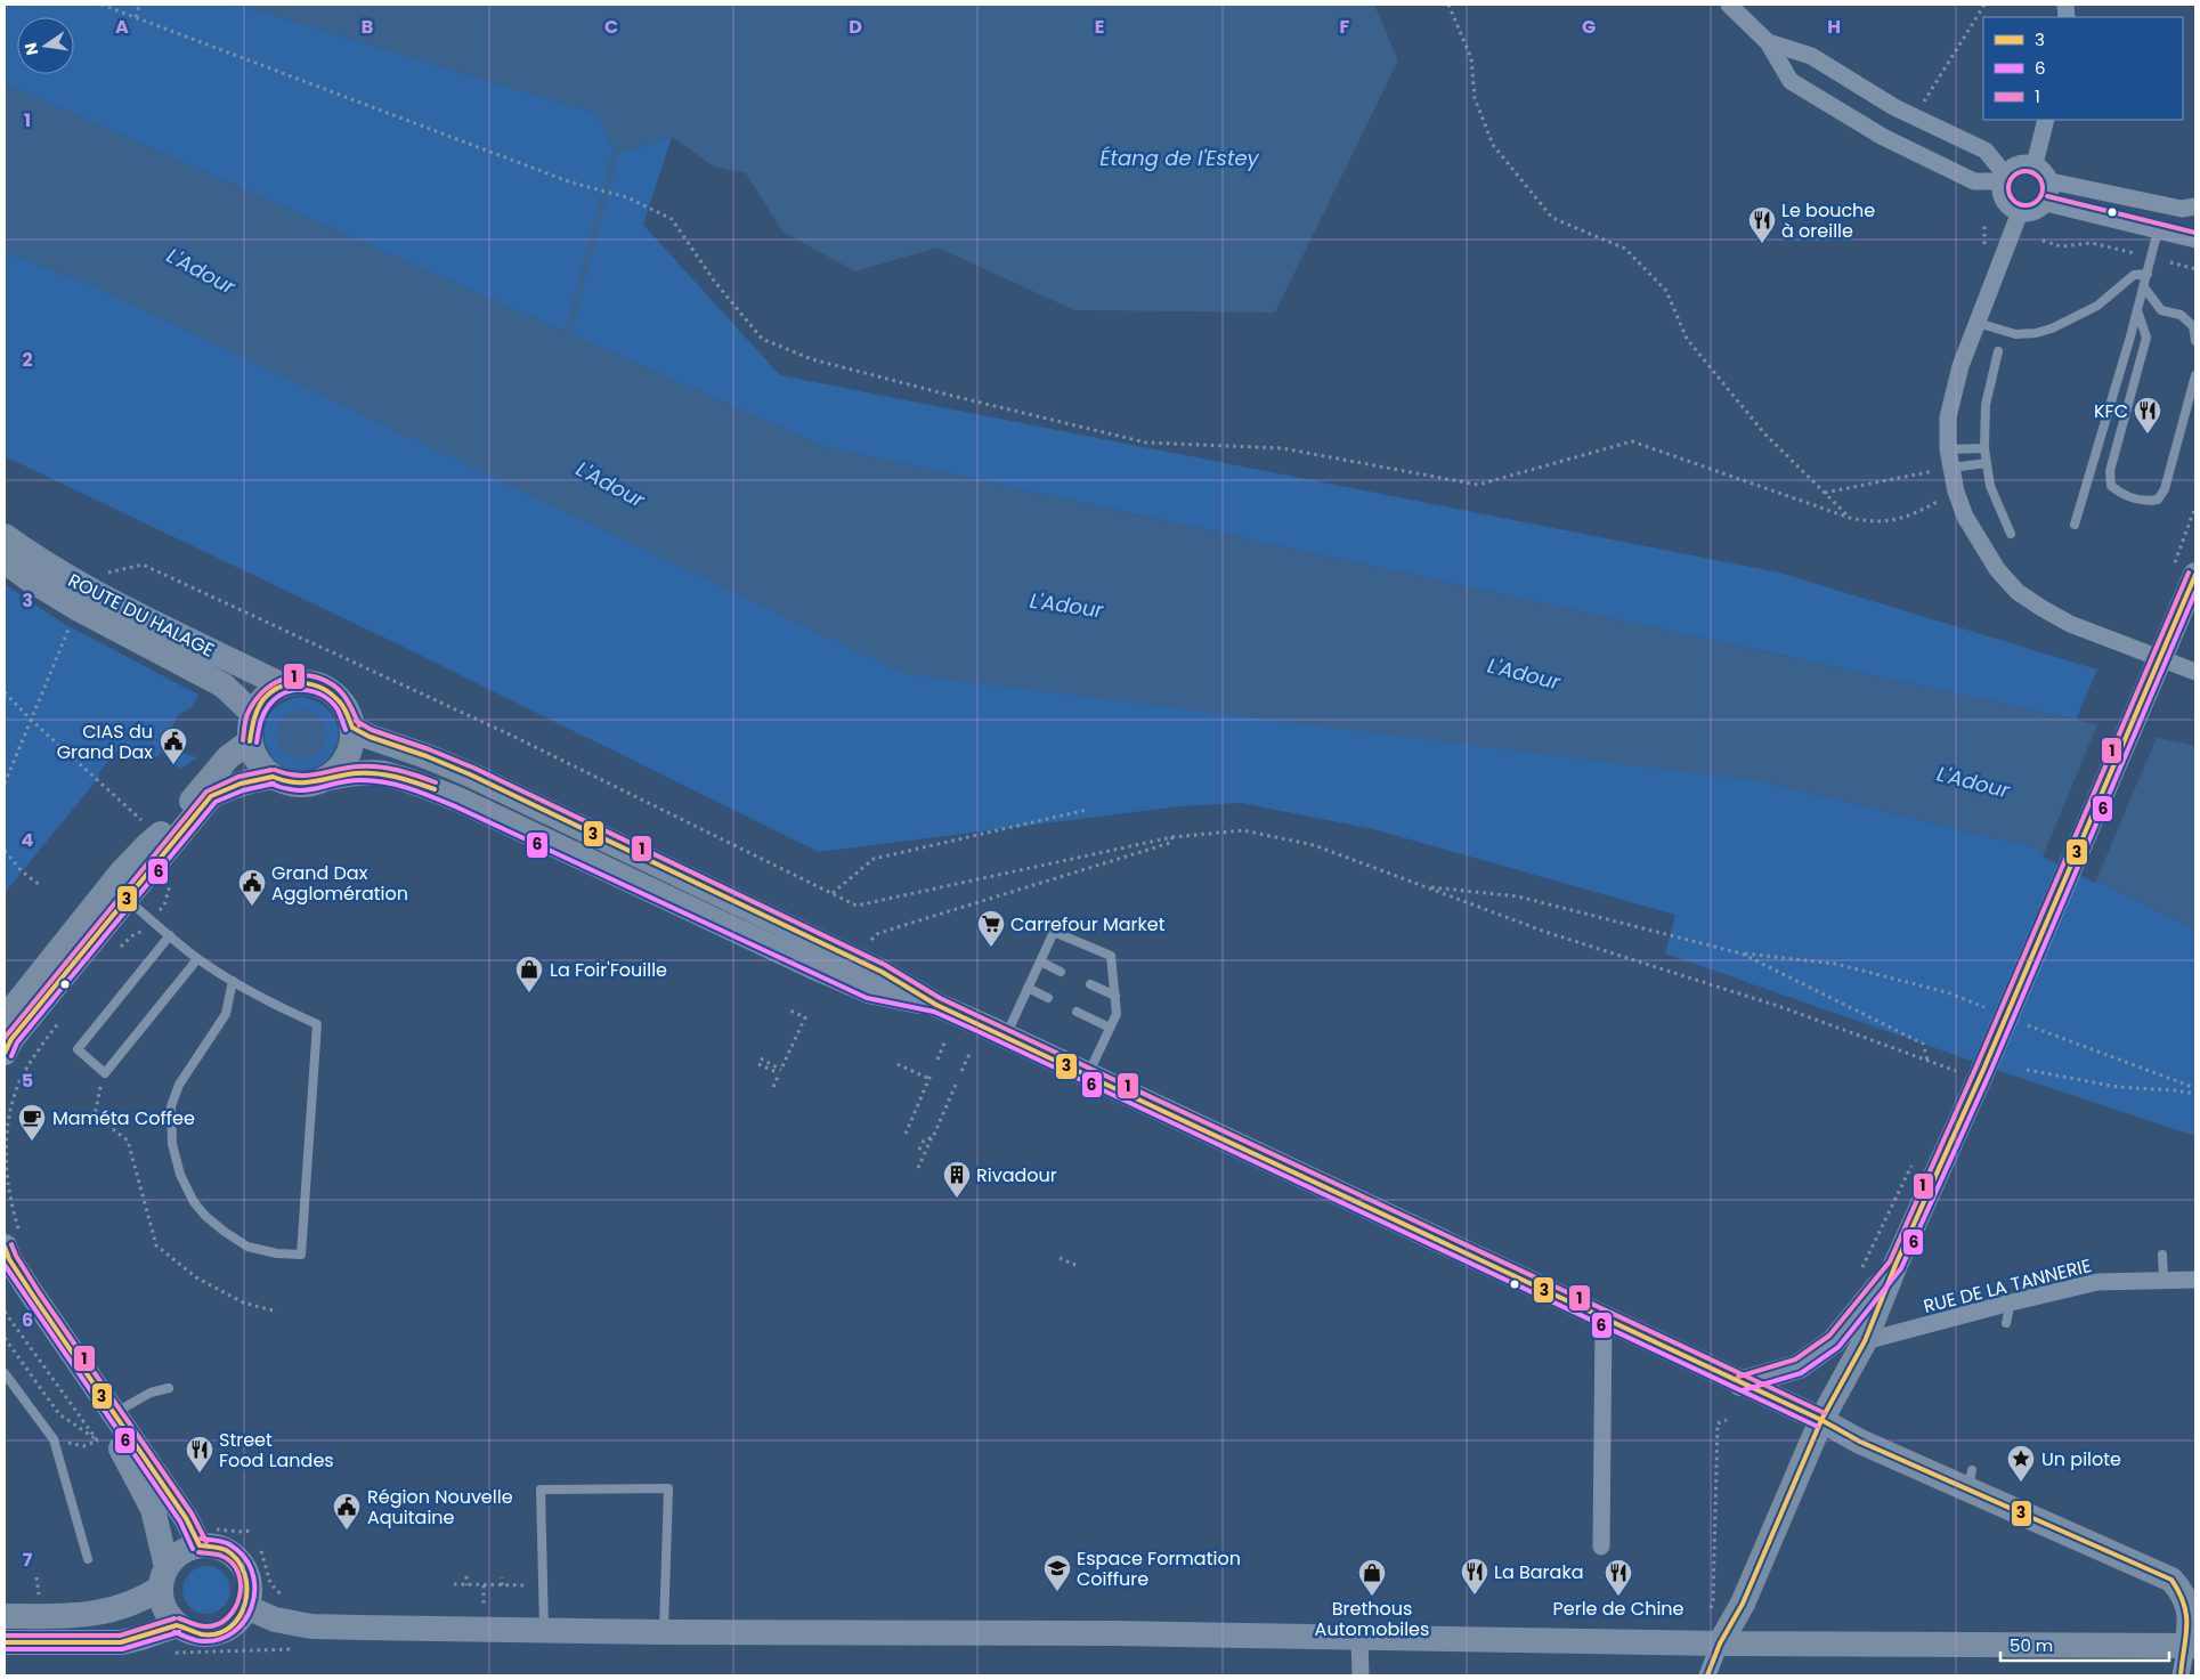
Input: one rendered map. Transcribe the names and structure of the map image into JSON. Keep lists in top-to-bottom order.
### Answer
{
  "streets": {
    "main road": ["ROUTE DU HALAGE"],
    "street": ["RUE DE LA TANNERIE"]
  },
  "water": ["Étang de l'Estey", "L'Adour"],
  "places": {
    "restaurant": [
      "Le bouche à oreille",
      "KFC",
      "Street Food Landes",
      "La Baraka",
      "Perle de Chine"
    ],
    "public building": ["CIAS du Grand Dax", "Grand Dax Agglomération", "Région Nouvelle Aquitaine"],
    "supermarket": ["Carrefour Market"],
    "shop": ["La Foir'Fouille", "Brethous Automobiles"],
    "cafe": ["Maméta Coffee"],
    "building": ["Rivadour"],
    "place": ["Un pilote"],
    "school or university": ["Espace Formation Coiffure"]
  },
  "lines": ["transit line 1", "transit line 3", "transit line 6"],
  "legend": ["3", "6", "1"],
  "scale_bar": "50 m",
  "north": "left",
  "grid": {
    "columns": [
      "A",
      "B",
      "C",
      "D",
      "E",
      "F",
      "G",
      "H"
    ],
    "rows": [
      "1",
      "2",
      "3",
      "4",
      "5",
      "6",
      "7"
    ]
  }
}
